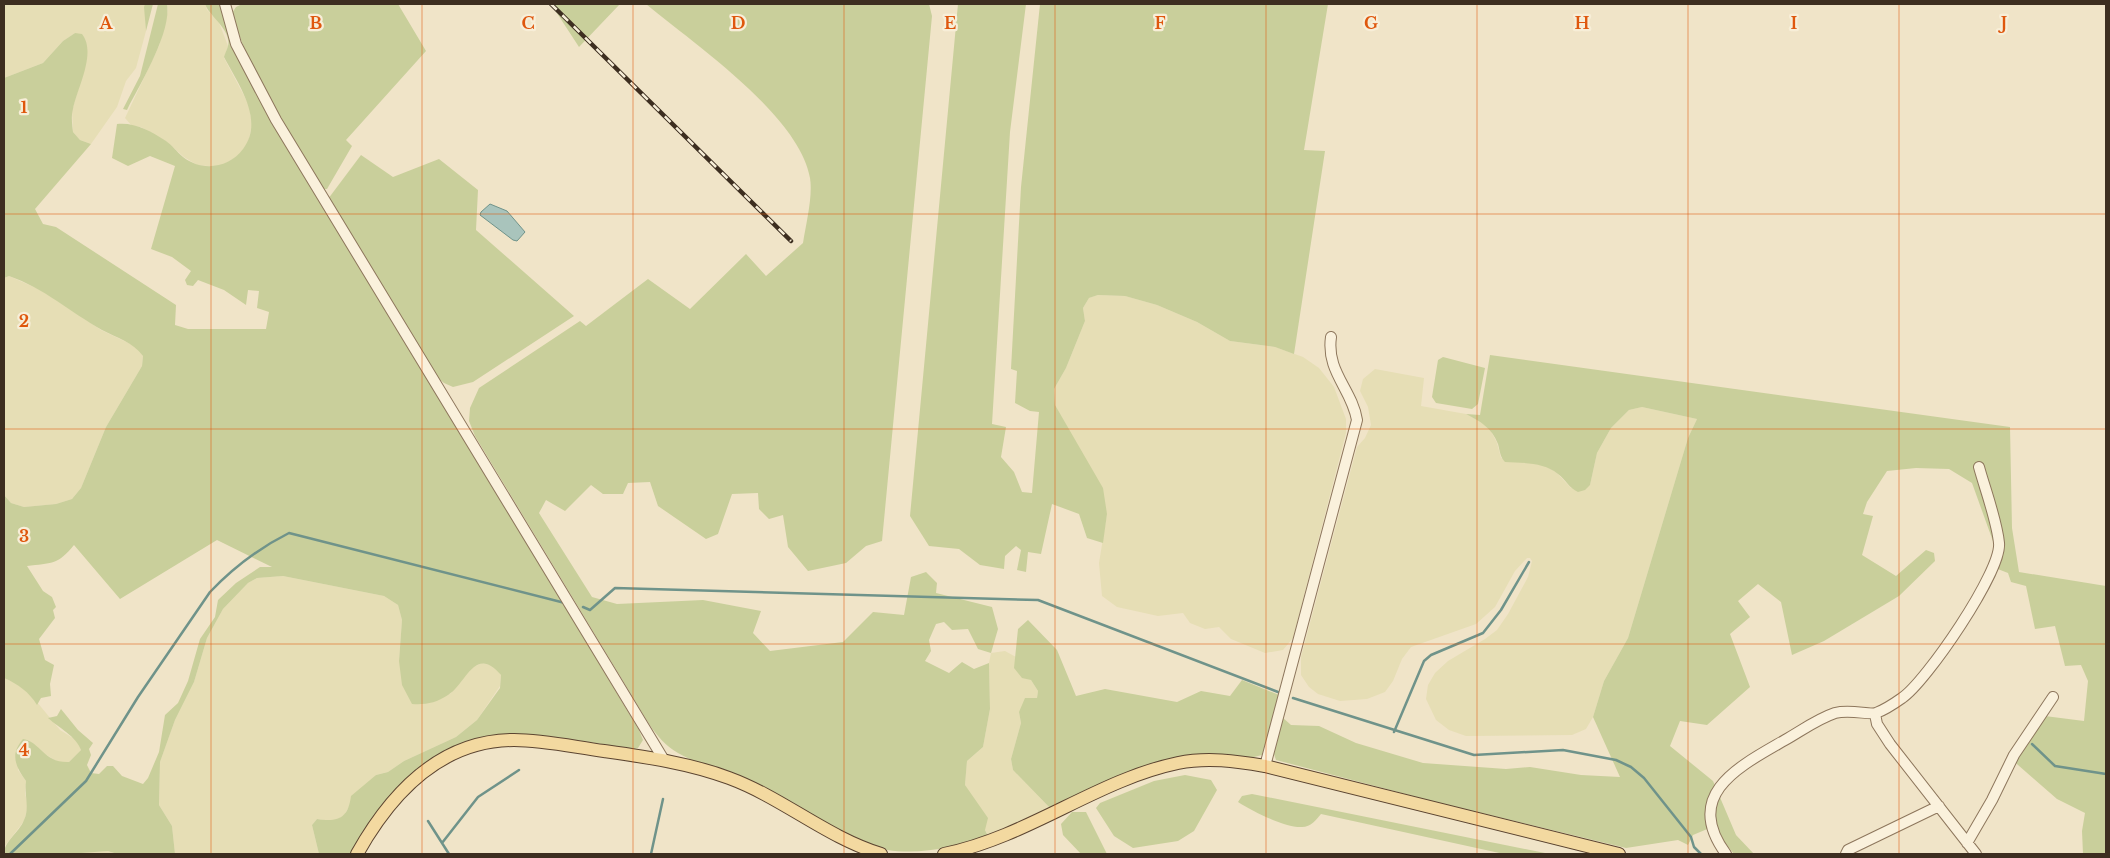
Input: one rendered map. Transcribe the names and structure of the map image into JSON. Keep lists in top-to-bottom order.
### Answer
{
  "grid": {
    "columns": [
      "A",
      "B",
      "C",
      "D",
      "E",
      "F",
      "G",
      "H",
      "I",
      "J"
    ],
    "rows": [
      "1",
      "2",
      "3",
      "4"
    ]
  }
}
